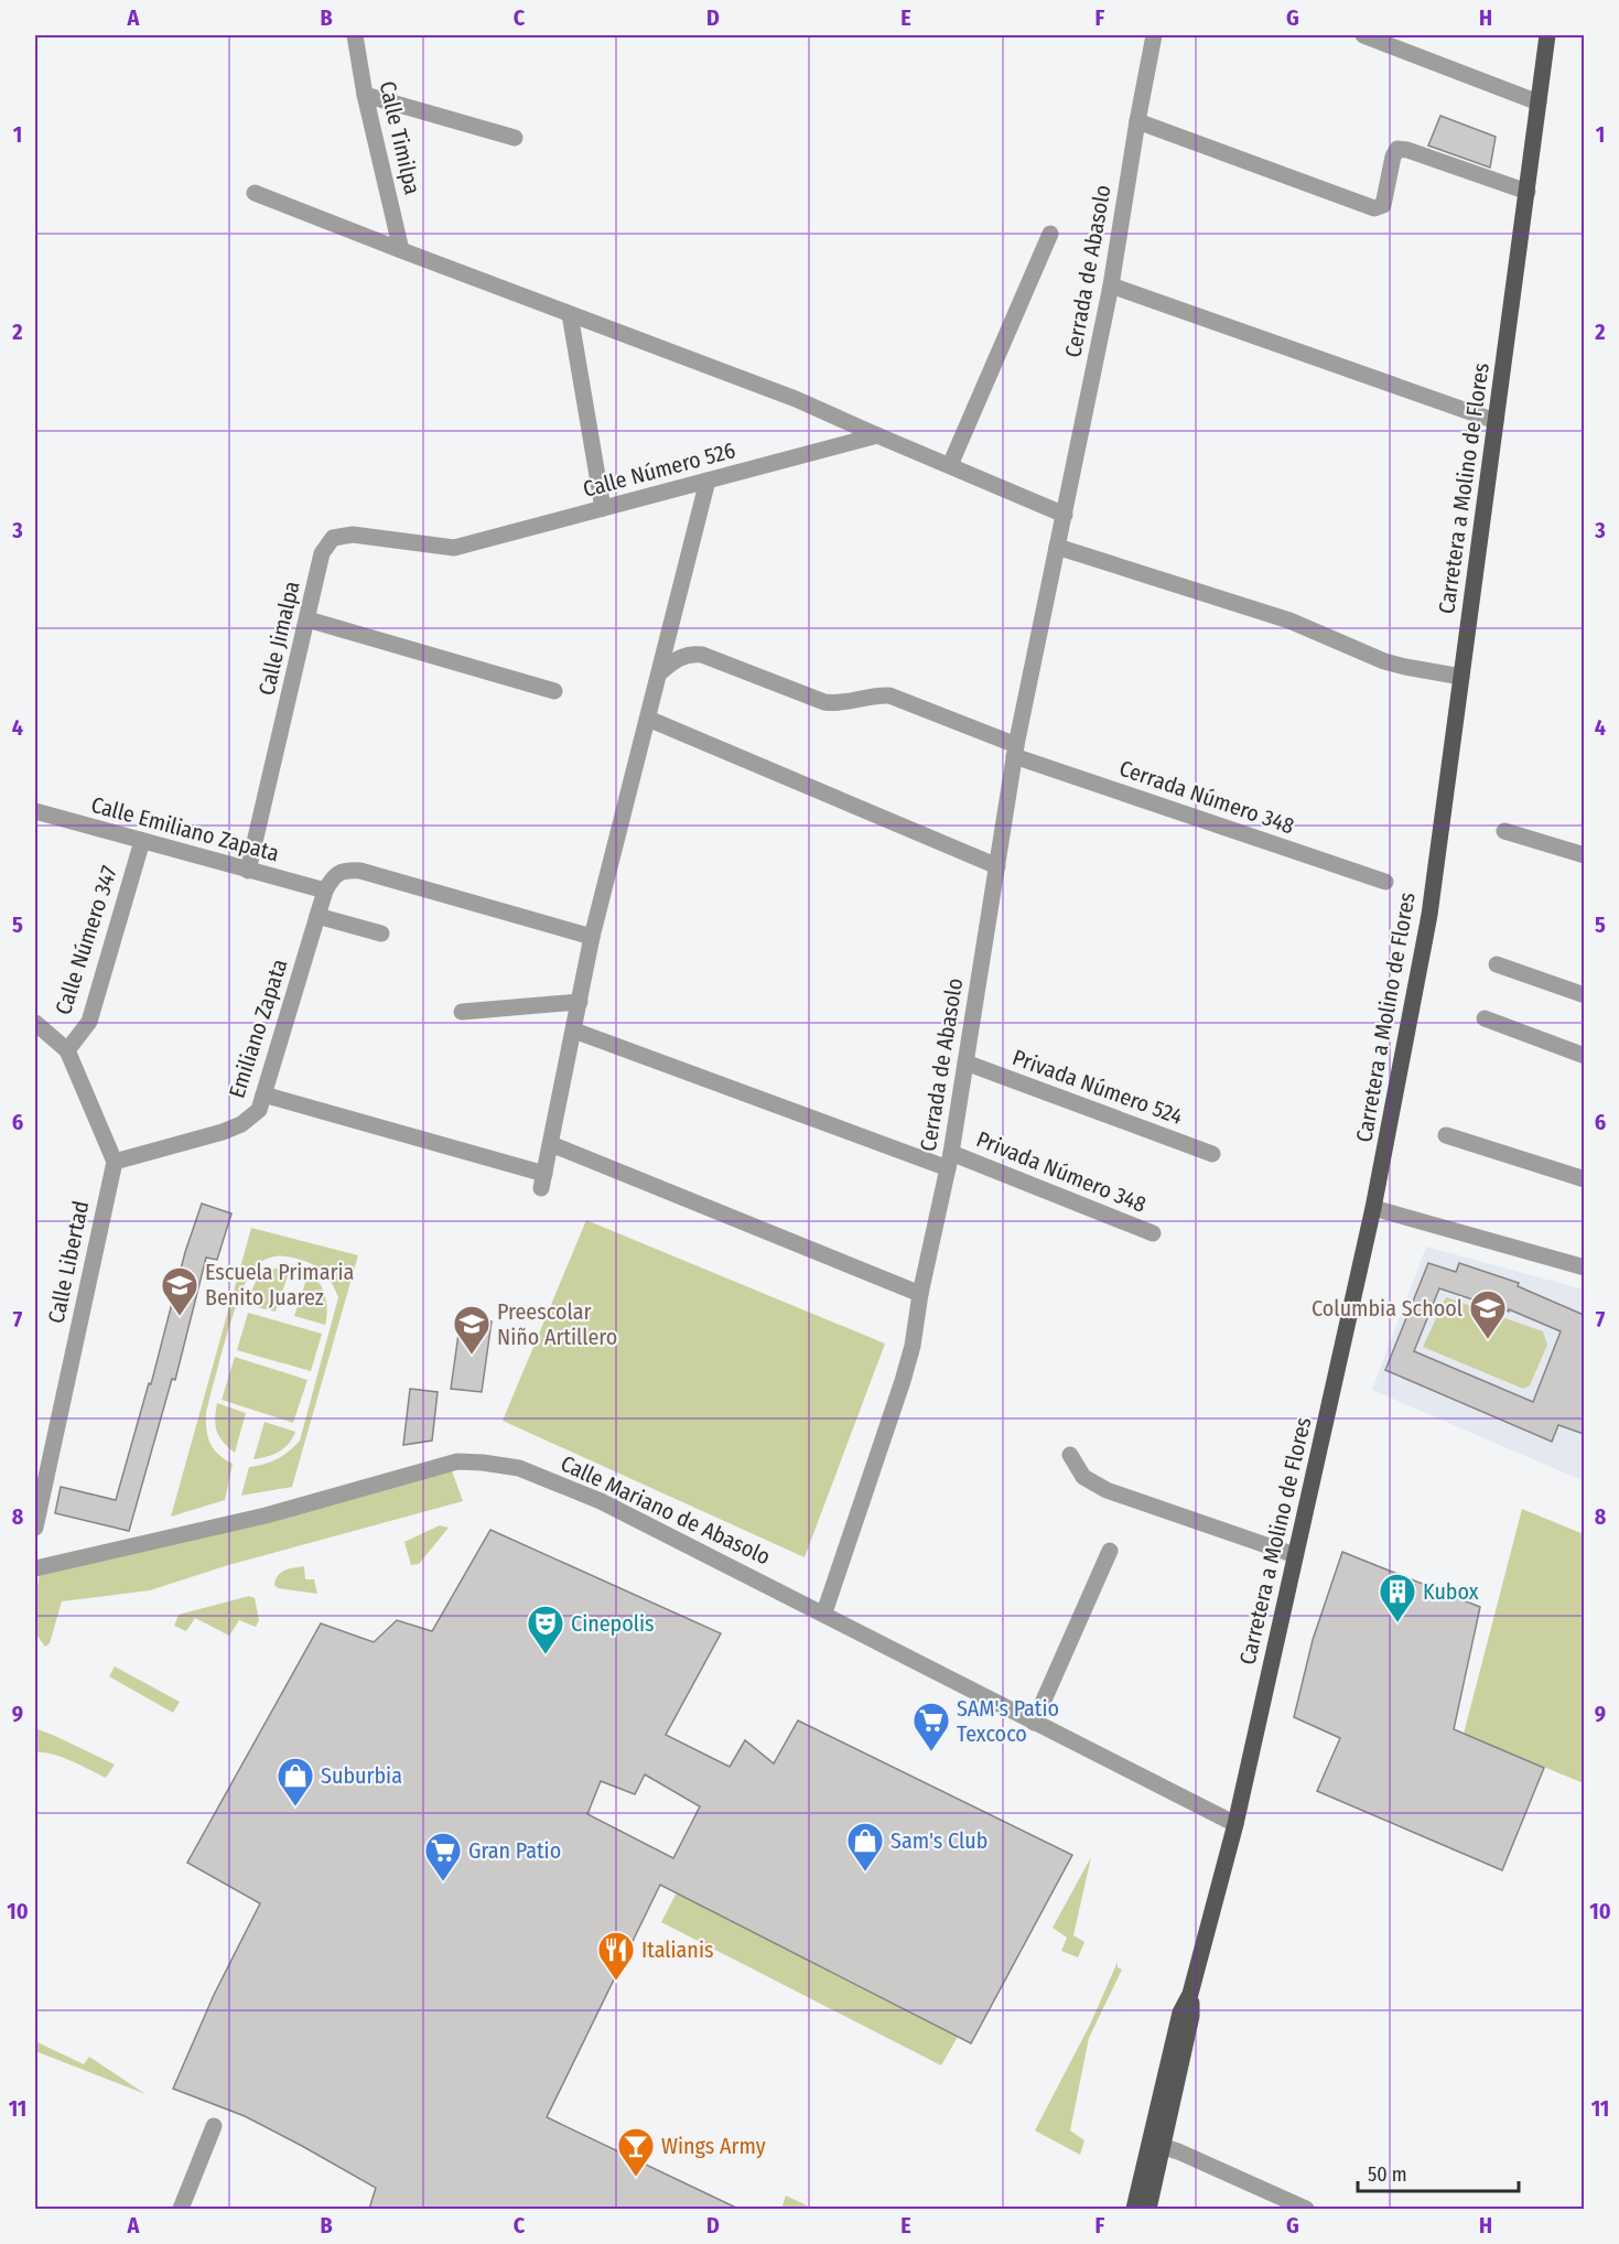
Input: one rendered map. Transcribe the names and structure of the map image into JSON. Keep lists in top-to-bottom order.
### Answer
{
  "streets": {
    "main road": ["Carretera a Molino de Flores"],
    "street": [
      "Calle Timilpa",
      "Cerrada de Abasolo",
      "Calle Número 526",
      "Calle Jimalpa",
      "Cerrada Número 348",
      "Calle Emiliano Zapata",
      "Calle Número 347",
      "Emiliano Zapata",
      "Privada Número 524",
      "Privada Número 348",
      "Calle Libertad",
      "Calle Mariano de Abasolo"
    ]
  },
  "crossings": [
    ["Cerrada de Abasolo", "Cerrada Número 348"],
    ["Cerrada de Abasolo", "Privada Número 524"],
    ["Cerrada de Abasolo", "Privada Número 348"],
    ["Cerrada de Abasolo", "Calle Mariano de Abasolo"],
    ["Calle Número 526", "Calle Jimalpa"],
    ["Carretera a Molino de Flores", "Calle Mariano de Abasolo"],
    ["Calle Jimalpa", "Calle Emiliano Zapata"],
    ["Calle Emiliano Zapata", "Calle Número 347"],
    ["Calle Emiliano Zapata", "Emiliano Zapata"],
    ["Emiliano Zapata", "Calle Libertad"]
  ],
  "places": {
    "school or university": ["Escuela Primaria Benito Juarez", "Columbia School", "Preescolar Niño Artillero"],
    "building": ["Kubox"],
    "theatre": ["Cinepolis"],
    "supermarket": ["SAM's Patio Texcoco", "Gran Patio"],
    "shop": ["Suburbia", "Sam's Club"],
    "restaurant": ["Italianis"],
    "bar": ["Wings Army"]
  },
  "scale_bar": "50 m",
  "grid": {
    "columns": [
      "A",
      "B",
      "C",
      "D",
      "E",
      "F",
      "G",
      "H"
    ],
    "rows": [
      "1",
      "2",
      "3",
      "4",
      "5",
      "6",
      "7",
      "8",
      "9",
      "10",
      "11"
    ]
  }
}
